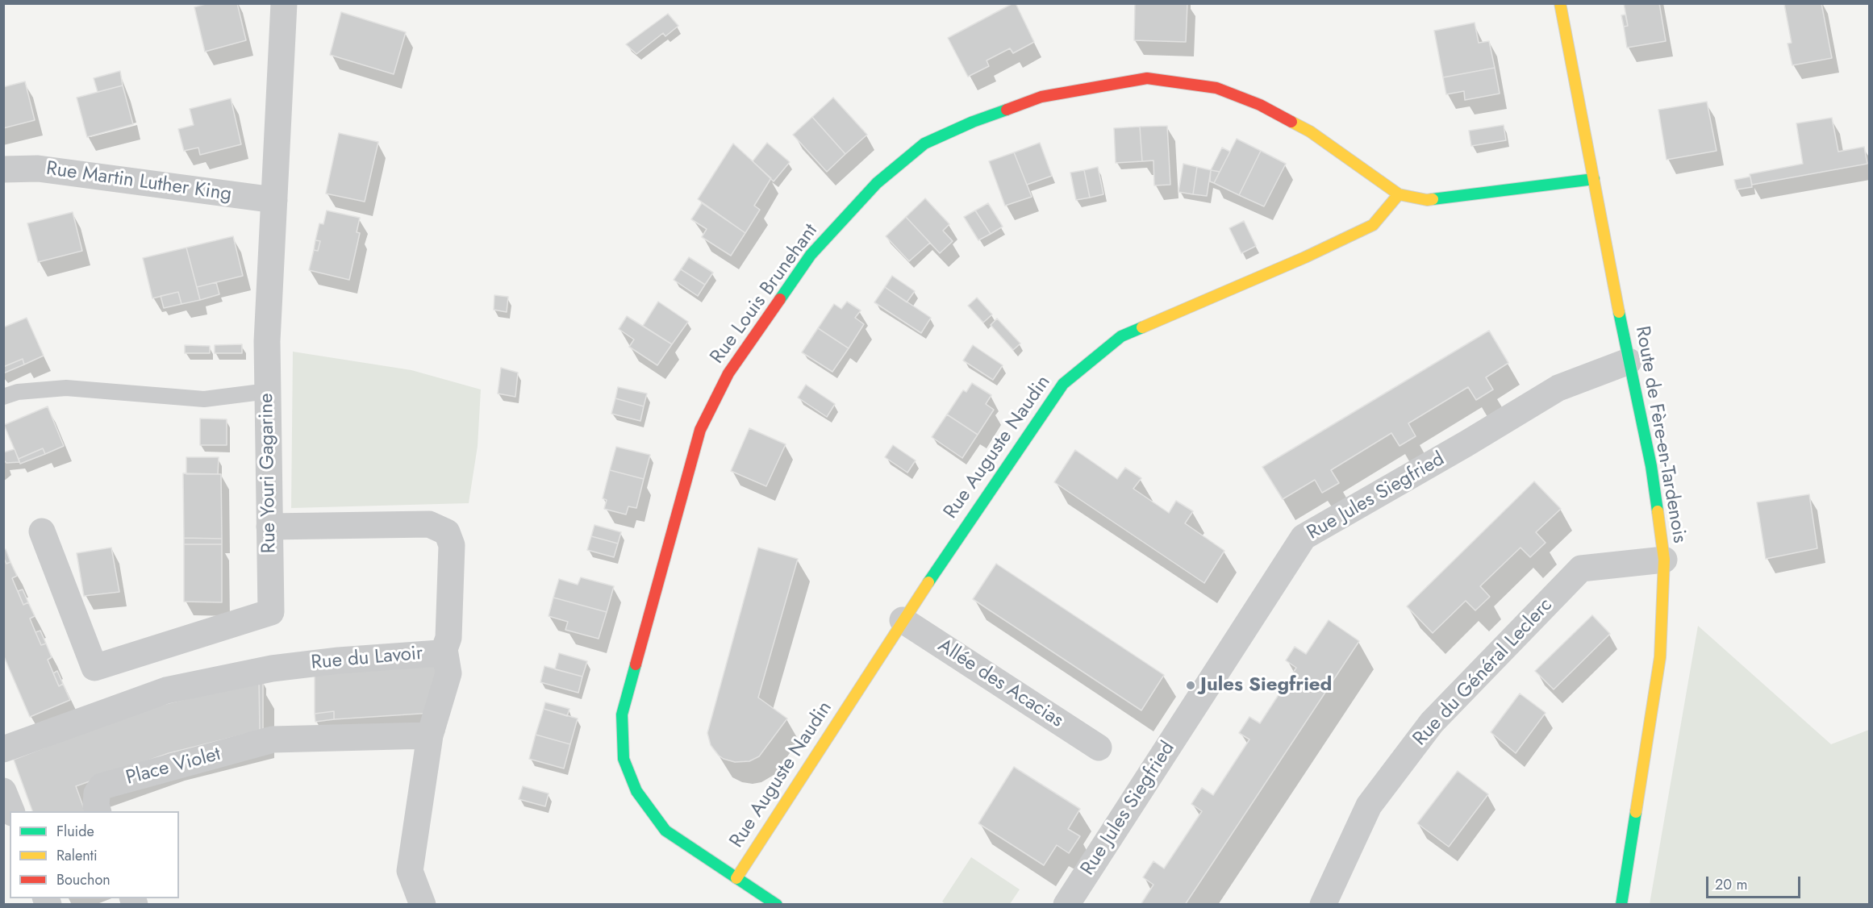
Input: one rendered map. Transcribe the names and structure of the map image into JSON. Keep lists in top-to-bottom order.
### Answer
{
  "streets": {
    "street": [
      "Rue Martin Luther King",
      "Rue Louis Brunehant",
      "Route de Fère-en-Tardenois",
      "Rue Auguste Naudin",
      "Rue Youri Gagarine",
      "Rue Jules Siegfried",
      "Rue du Lavoir",
      "Rue du Général Leclerc",
      "Allée des Acacias",
      "Place Violet"
    ]
  },
  "crossings": [
    ["Rue Martin Luther King", "Rue Youri Gagarine"],
    ["Rue Louis Brunehant", "Rue Auguste Naudin"],
    ["Route de Fère-en-Tardenois", "Rue Jules Siegfried"],
    ["Route de Fère-en-Tardenois", "Rue du Général Leclerc"],
    ["Rue Auguste Naudin", "Allée des Acacias"],
    ["Rue Youri Gagarine", "Rue du Lavoir"]
  ],
  "places": ["Jules Siegfried"],
  "legend": ["Fluide", "Ralenti", "Bouchon"],
  "scale_bar": "20 m"
}
